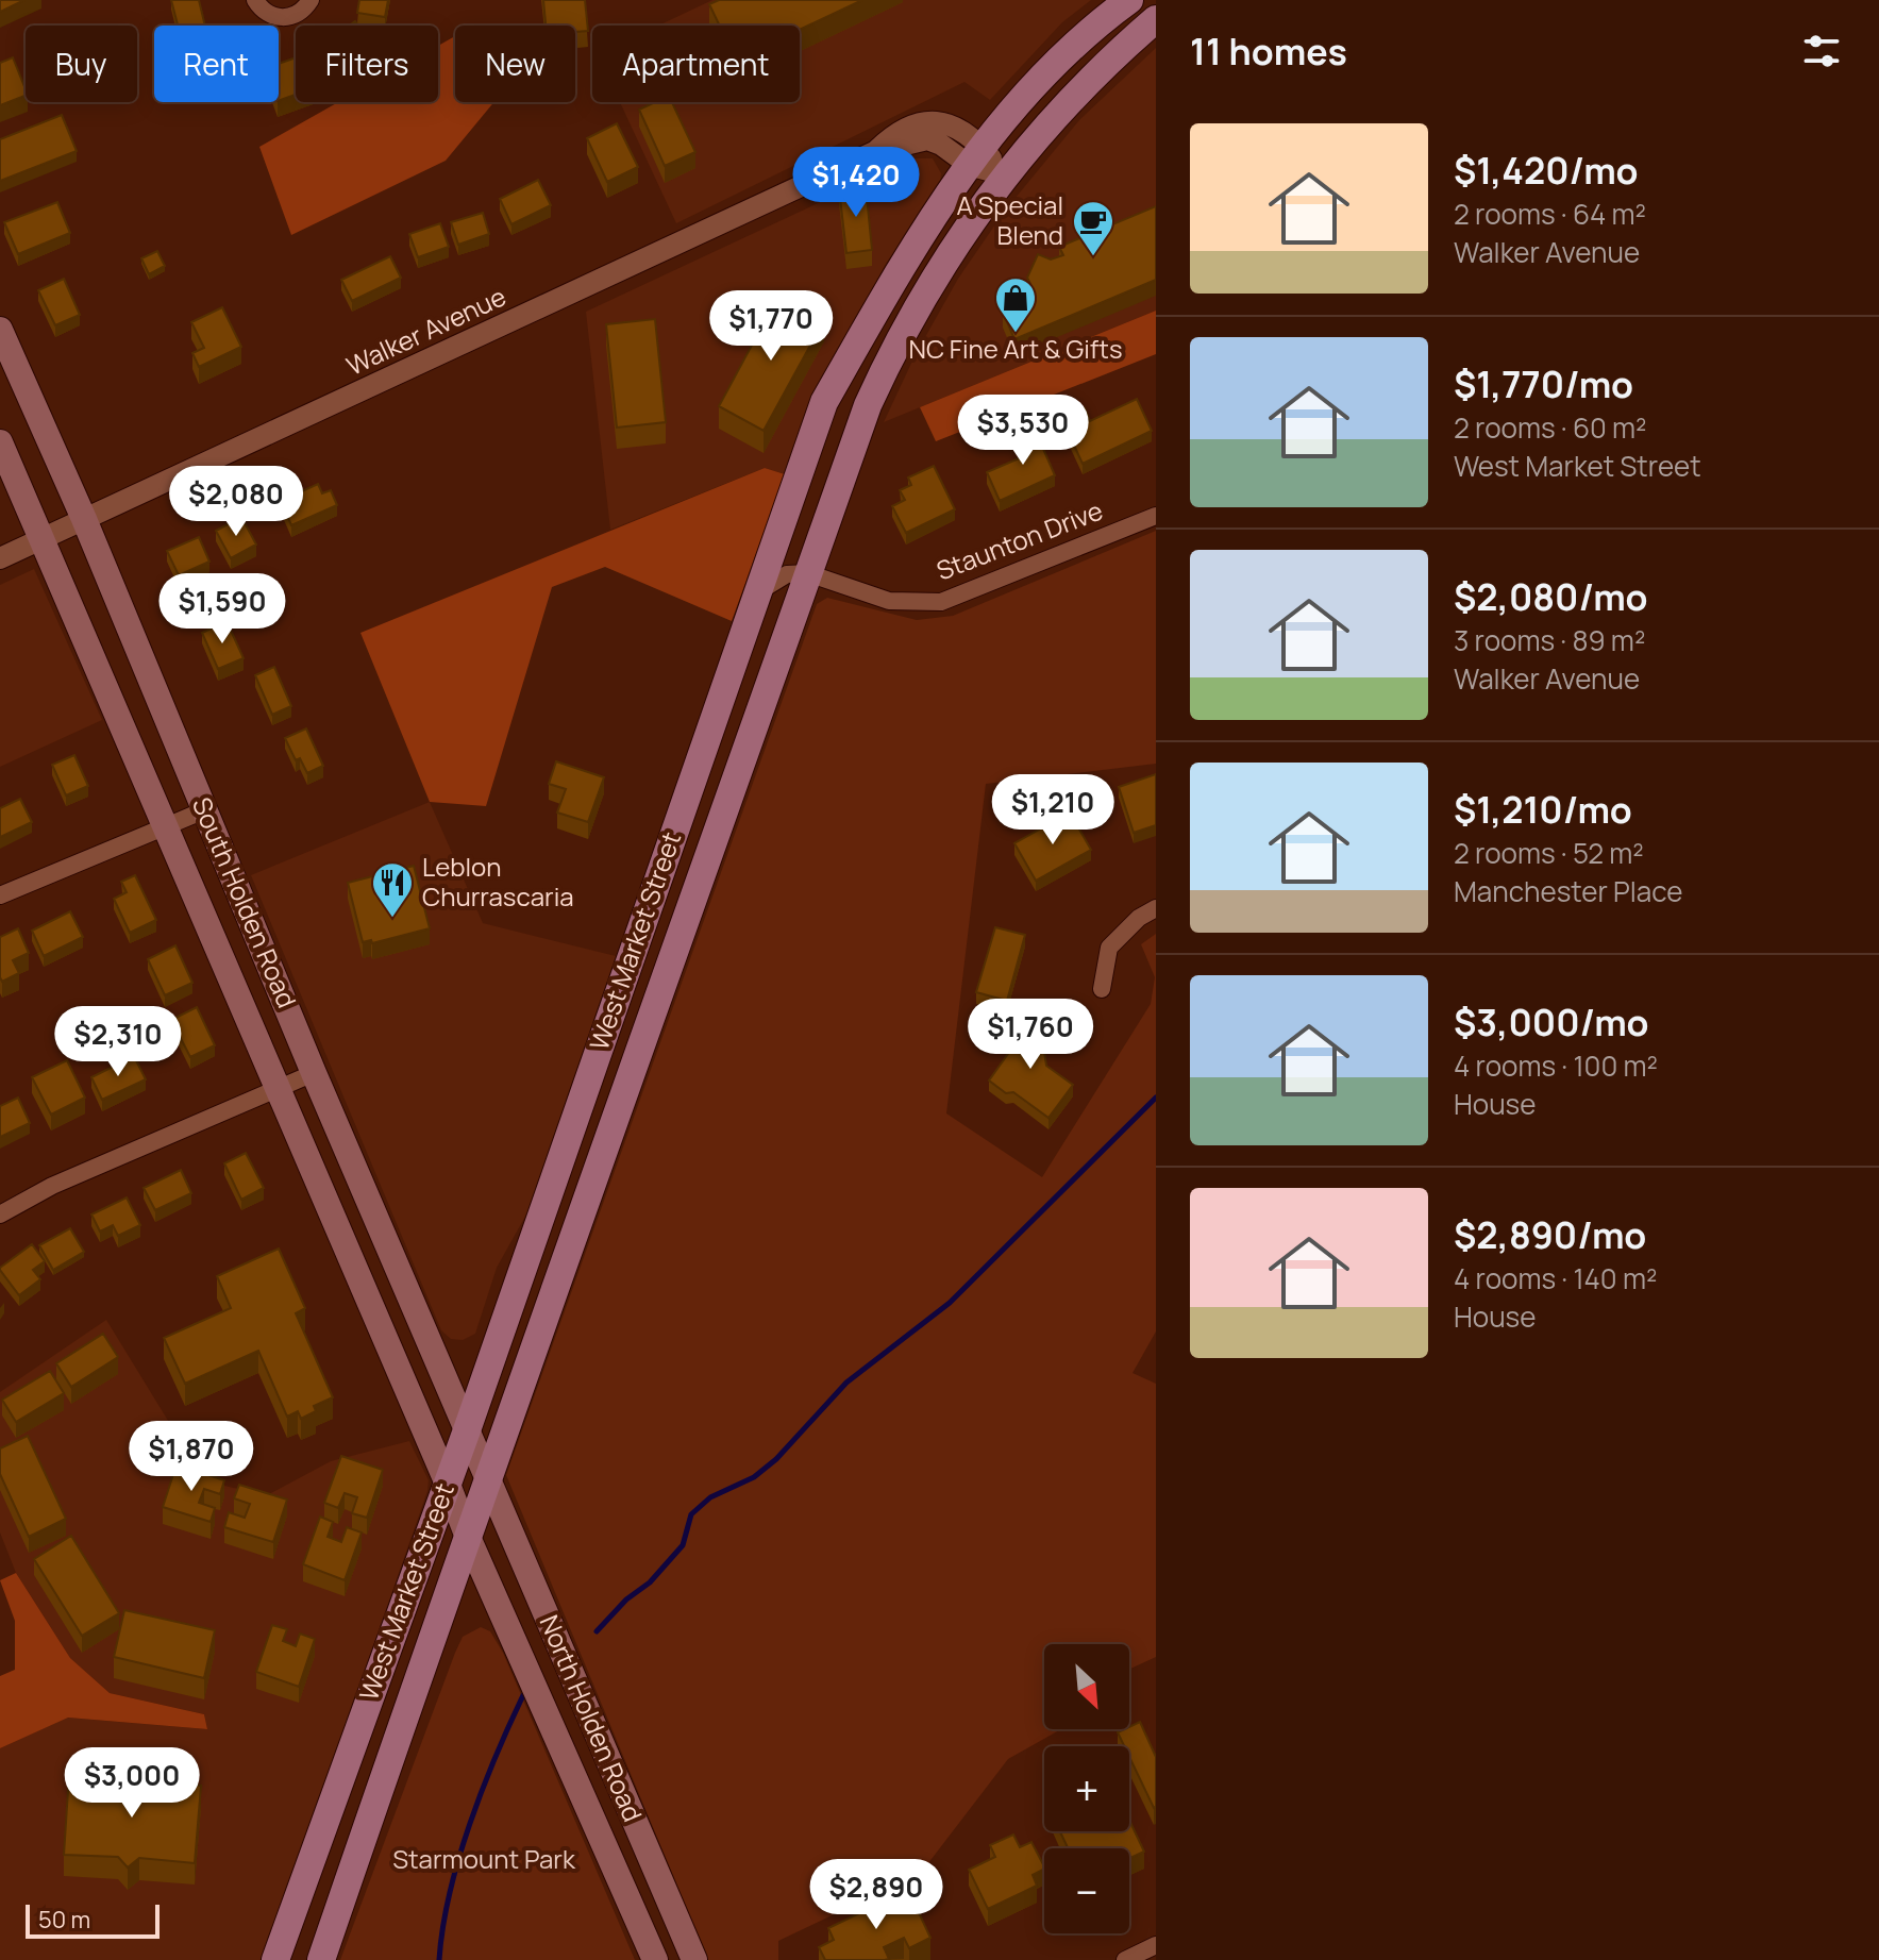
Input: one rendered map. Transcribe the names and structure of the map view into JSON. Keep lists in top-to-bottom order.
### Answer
{
  "streets": {
    "main road": ["South Holden Road", "West Market Street", "North Holden Road"],
    "street": ["Walker Avenue", "Staunton Drive"]
  },
  "crossings": [
    ["Walker Avenue", "South Holden Road"],
    ["Walker Avenue", "West Market Street"],
    ["Staunton Drive", "West Market Street"],
    ["South Holden Road", "West Market Street"],
    ["South Holden Road", "North Holden Road"],
    ["West Market Street", "North Holden Road"]
  ],
  "parks": ["Starmount Park"],
  "places": {
    "cafe": ["A Special Blend"],
    "shop": ["NC Fine Art & Gifts"],
    "restaurant": ["Leblon Churrascaria"]
  },
  "scale_bar": "50 m",
  "north": "bottom right",
  "page": {
    "heading": "11 homes",
    "chip": [
      "Buy",
      "Rent",
      "Filters",
      "New",
      "Apartment"
    ],
    "list": [
      {
        "name": "$1,420/mo",
        "note": "2 rooms · 64 m² · Walker Avenue"
      },
      {
        "name": "$1,770/mo",
        "note": "2 rooms · 60 m² · West Market Street"
      },
      {
        "name": "$2,080/mo",
        "note": "3 rooms · 89 m² · Walker Avenue"
      },
      {
        "name": "$1,210/mo",
        "note": "2 rooms · 52 m² · Manchester Place"
      },
      {
        "name": "$3,000/mo",
        "note": "4 rooms · 100 m² · House"
      },
      {
        "name": "$2,890/mo",
        "note": "4 rooms · 140 m² · House"
      }
    ],
    "price": [
      "$1,420",
      "$1,770",
      "$3,530",
      "$2,080",
      "$1,590",
      "$1,210",
      "$1,760",
      "$2,310",
      "$1,870",
      "$3,000",
      "$2,890"
    ],
    "map_buttons": ["+", "−"],
    "scale": "50 m"
  }
}
